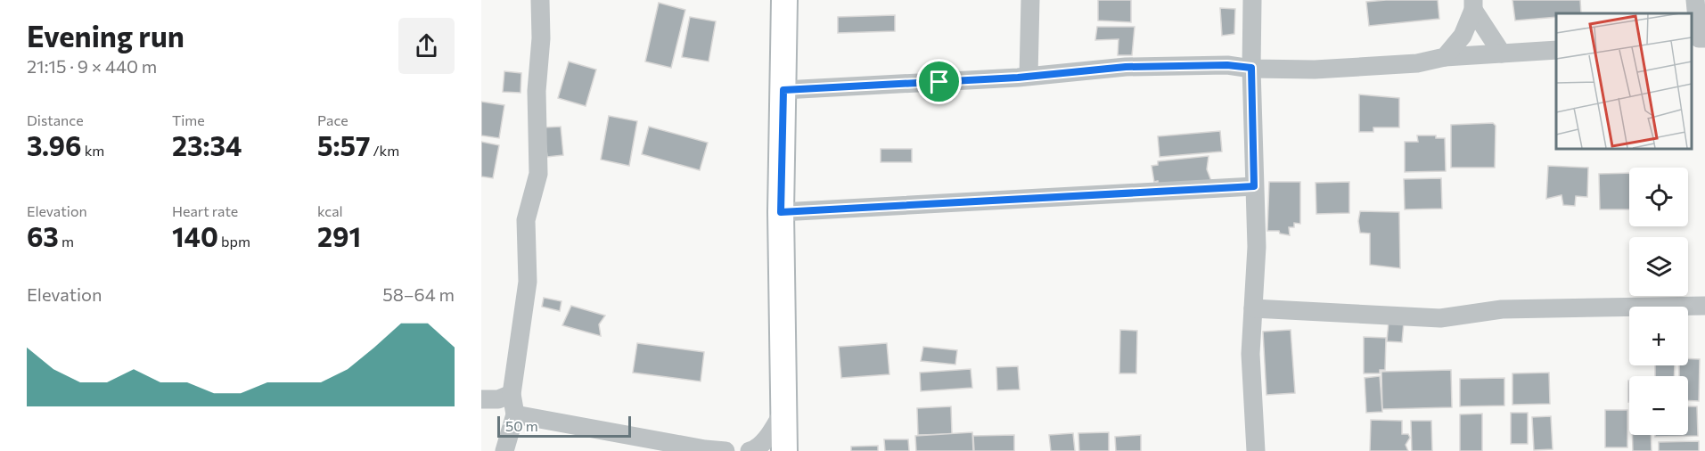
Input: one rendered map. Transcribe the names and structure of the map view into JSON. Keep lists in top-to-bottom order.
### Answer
{
  "scale_bar": "50 m",
  "page": {
    "heading": ["Evening run", "21:15 · 9 × 440 m"],
    "stats": [
      ["Distance", "3.96 km"],
      ["Time", "23:34"],
      ["Pace", "5:57 /km"],
      ["Elevation", "63 m"],
      ["Heart rate", "140 bpm"],
      ["kcal", "291"]
    ],
    "map_buttons": ["+", "−"],
    "chart": ["Elevation", "58–64 m"],
    "scale": "50 m"
  }
}
